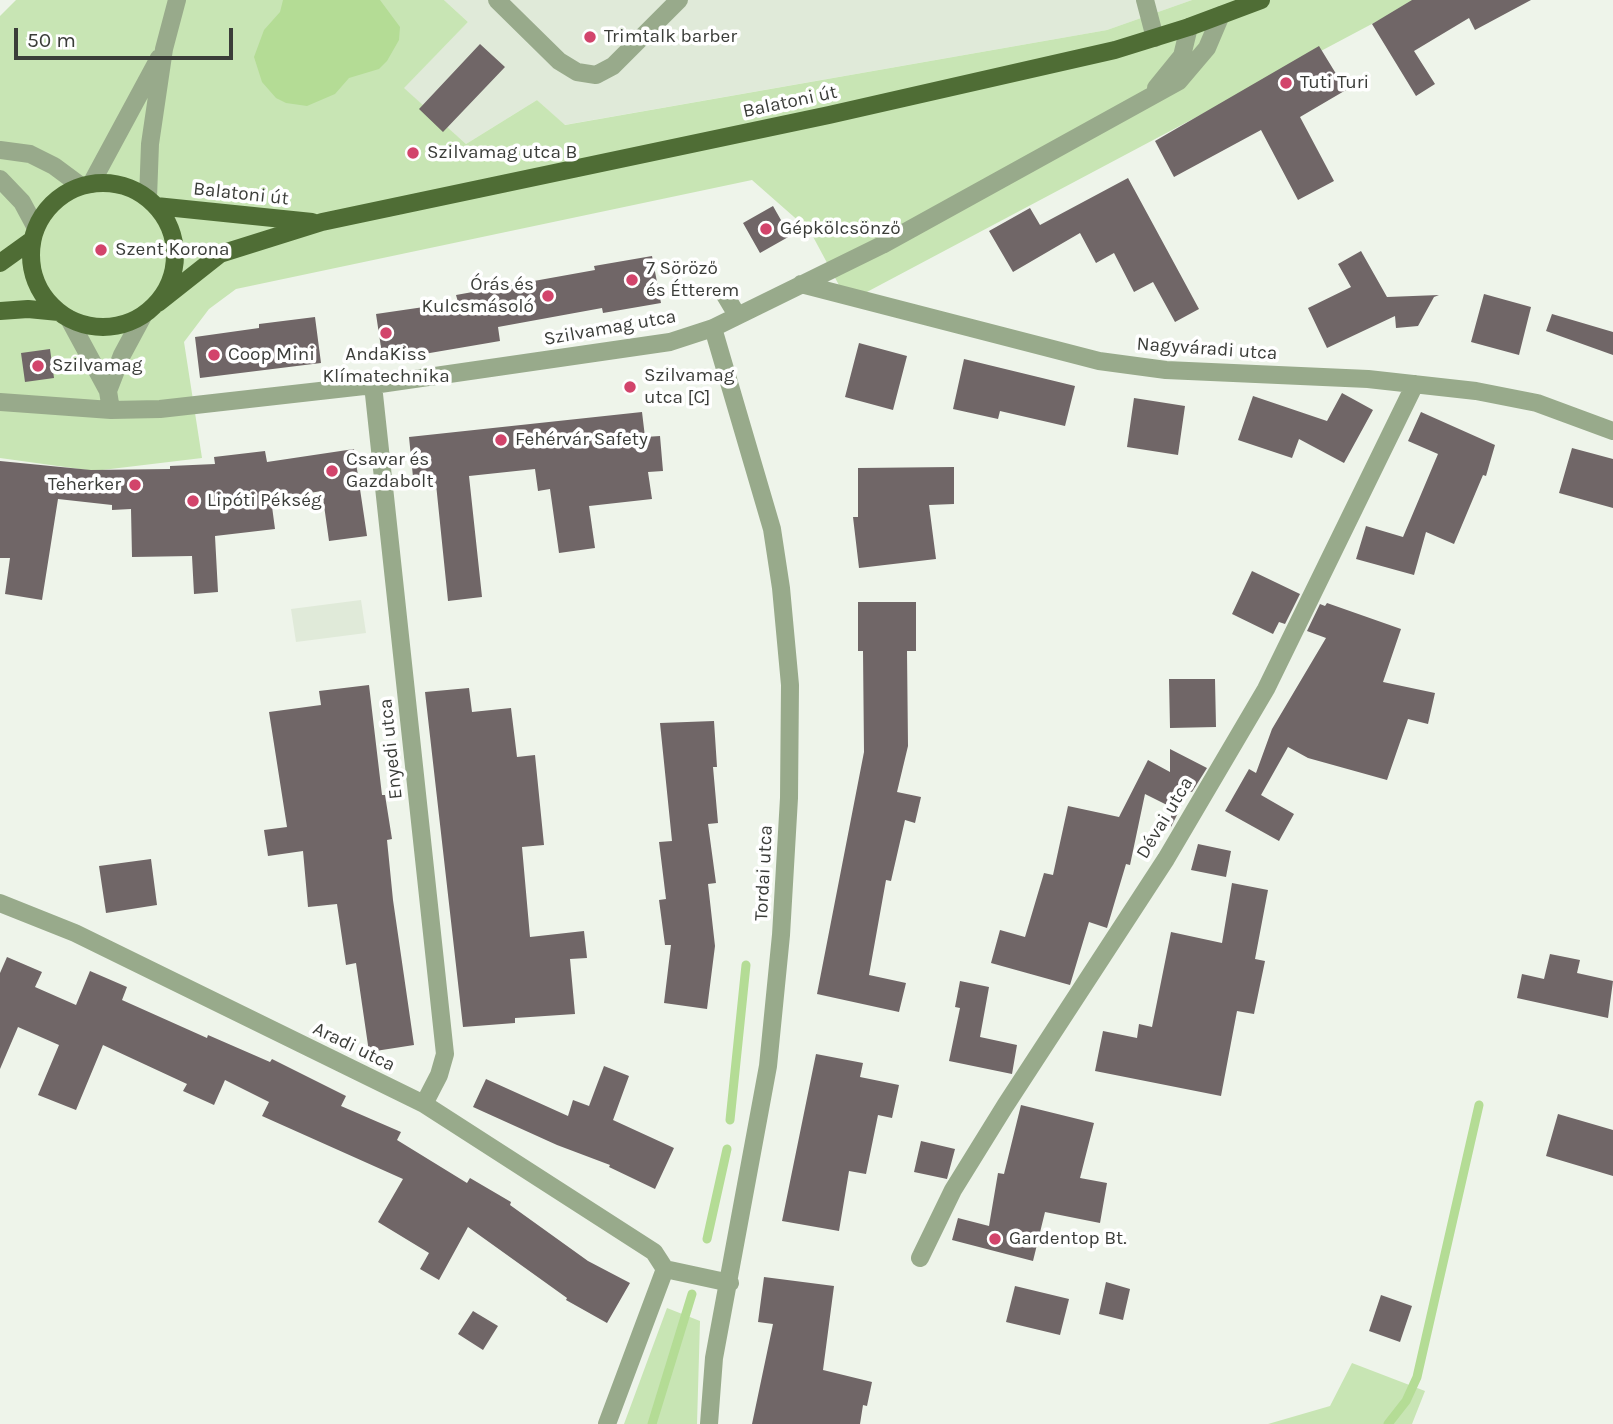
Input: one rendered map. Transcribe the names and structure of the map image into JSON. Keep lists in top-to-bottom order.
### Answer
{
  "streets": {
    "main road": ["Balatoni út"],
    "street": [
      "Szilvamag utca",
      "Nagyváradi utca",
      "Enyedi utca",
      "Dévai utca",
      "Tordai utca",
      "Aradi utca"
    ]
  },
  "crossings": [
    ["Balatoni út", "Szilvamag utca"],
    ["Szilvamag utca", "Nagyváradi utca"],
    ["Szilvamag utca", "Enyedi utca"],
    ["Szilvamag utca", "Tordai utca"],
    ["Nagyváradi utca", "Dévai utca"],
    ["Enyedi utca", "Aradi utca"]
  ],
  "places": [
    "Trimtalk barber",
    "Tuti Turi",
    "Szilvamag utca B",
    "Gépkölcsönző",
    "Szent Korona",
    "7 Söröző és Étterem",
    "Órás és Kulcsmásoló",
    "AndaKiss Klímatechnika",
    "Coop Mini",
    "Szilvamag",
    "Szilvamag utca [C]",
    "Fehérvár Safety",
    "Csavar és Gazdabolt",
    "Teherker",
    "Lipóti Pékség",
    "Gardentop Bt."
  ],
  "scale_bar": "50 m"
}
